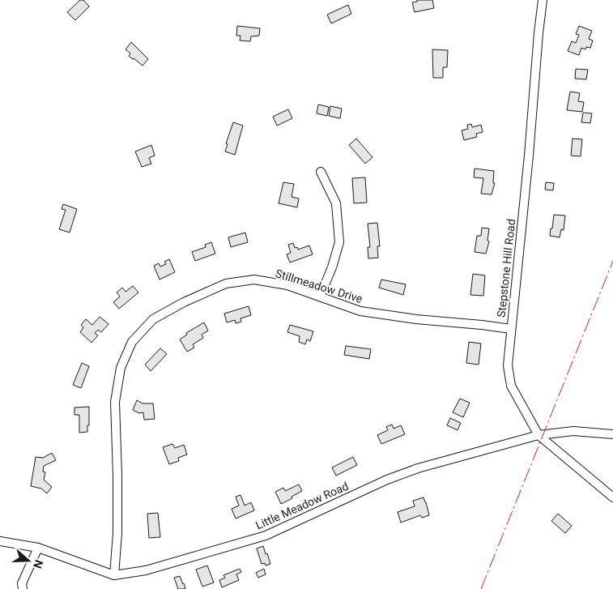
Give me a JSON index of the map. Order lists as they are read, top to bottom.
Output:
{
  "streets": {
    "street": ["Stepstone Hill Road", "Stillmeadow Drive", "Little Meadow Road"]
  },
  "crossings": [
    ["Stepstone Hill Road", "Stillmeadow Drive"],
    ["Stepstone Hill Road", "Little Meadow Road"],
    ["Stillmeadow Drive", "Little Meadow Road"]
  ],
  "north": "right"
}
